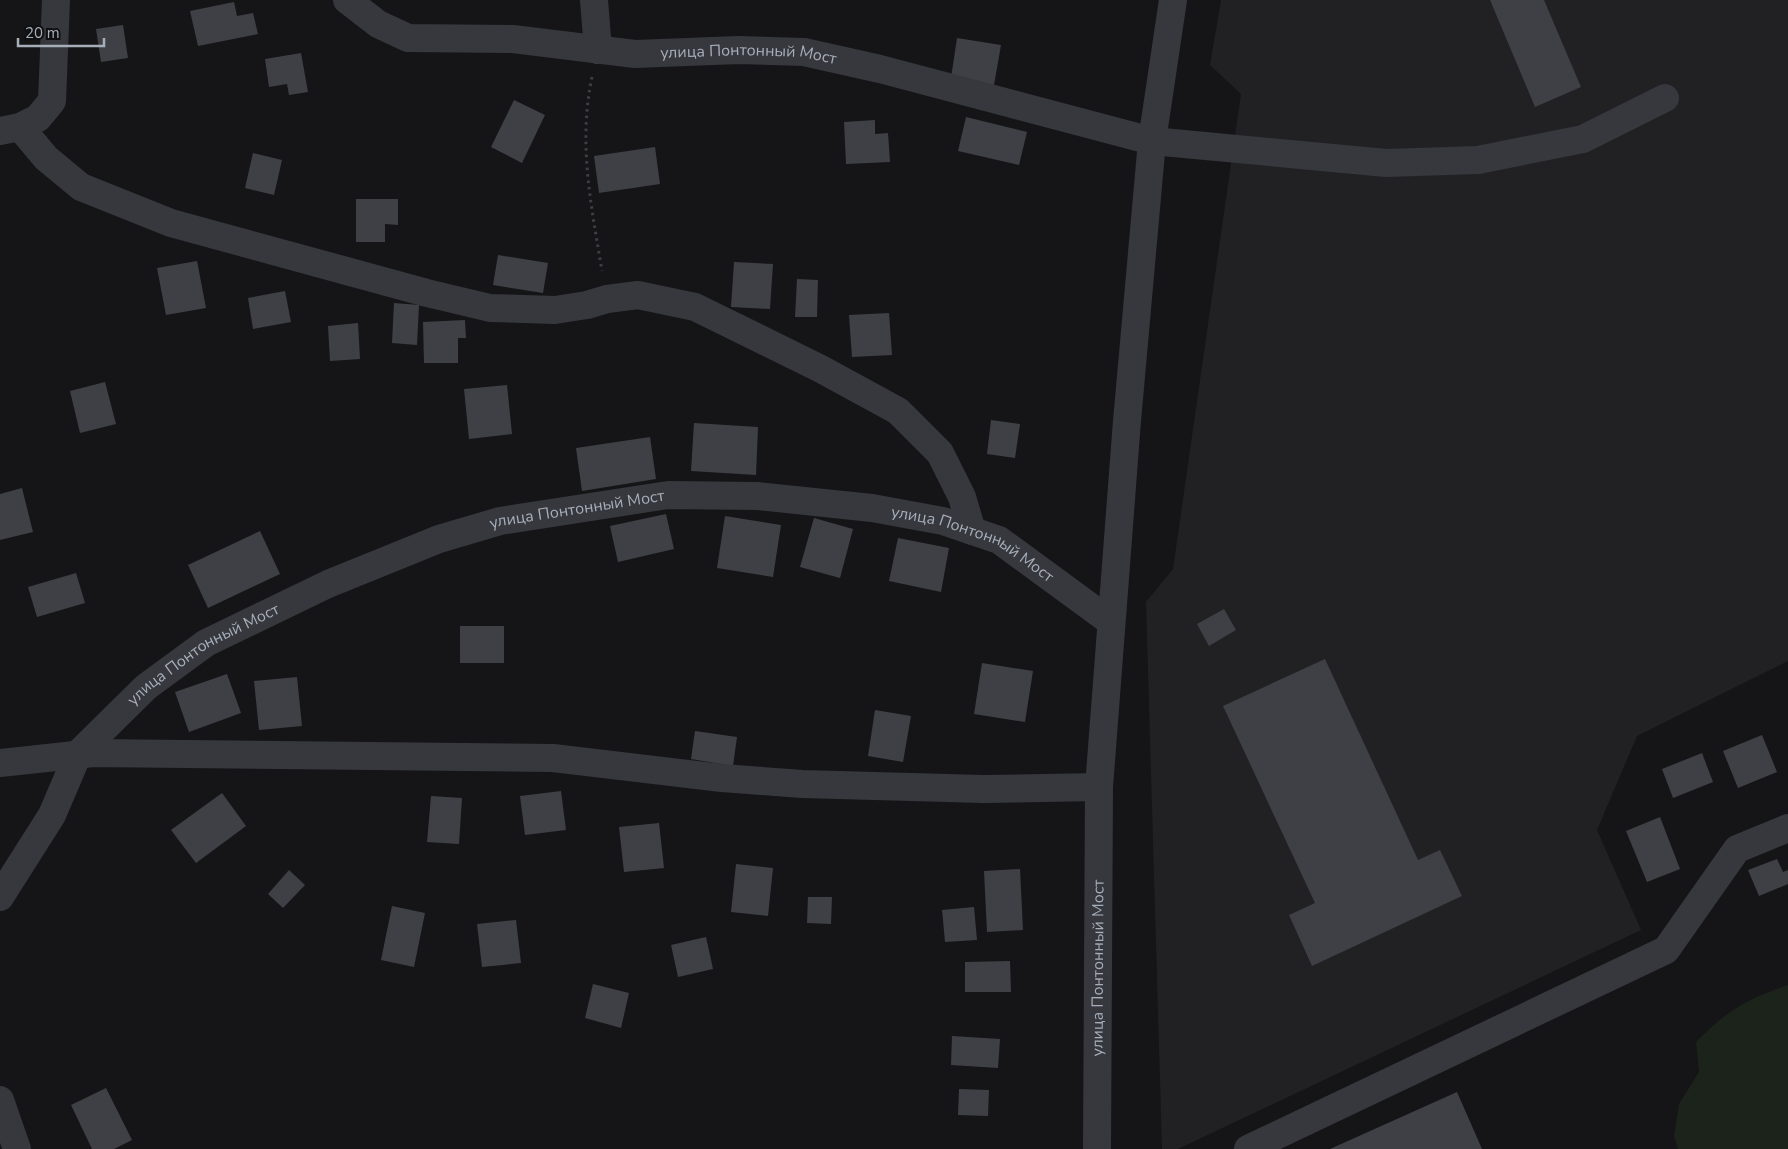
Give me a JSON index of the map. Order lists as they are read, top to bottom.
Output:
{
  "streets": {
    "street": ["улица Понтонный Мост"]
  },
  "scale_bar": "20 m"
}
